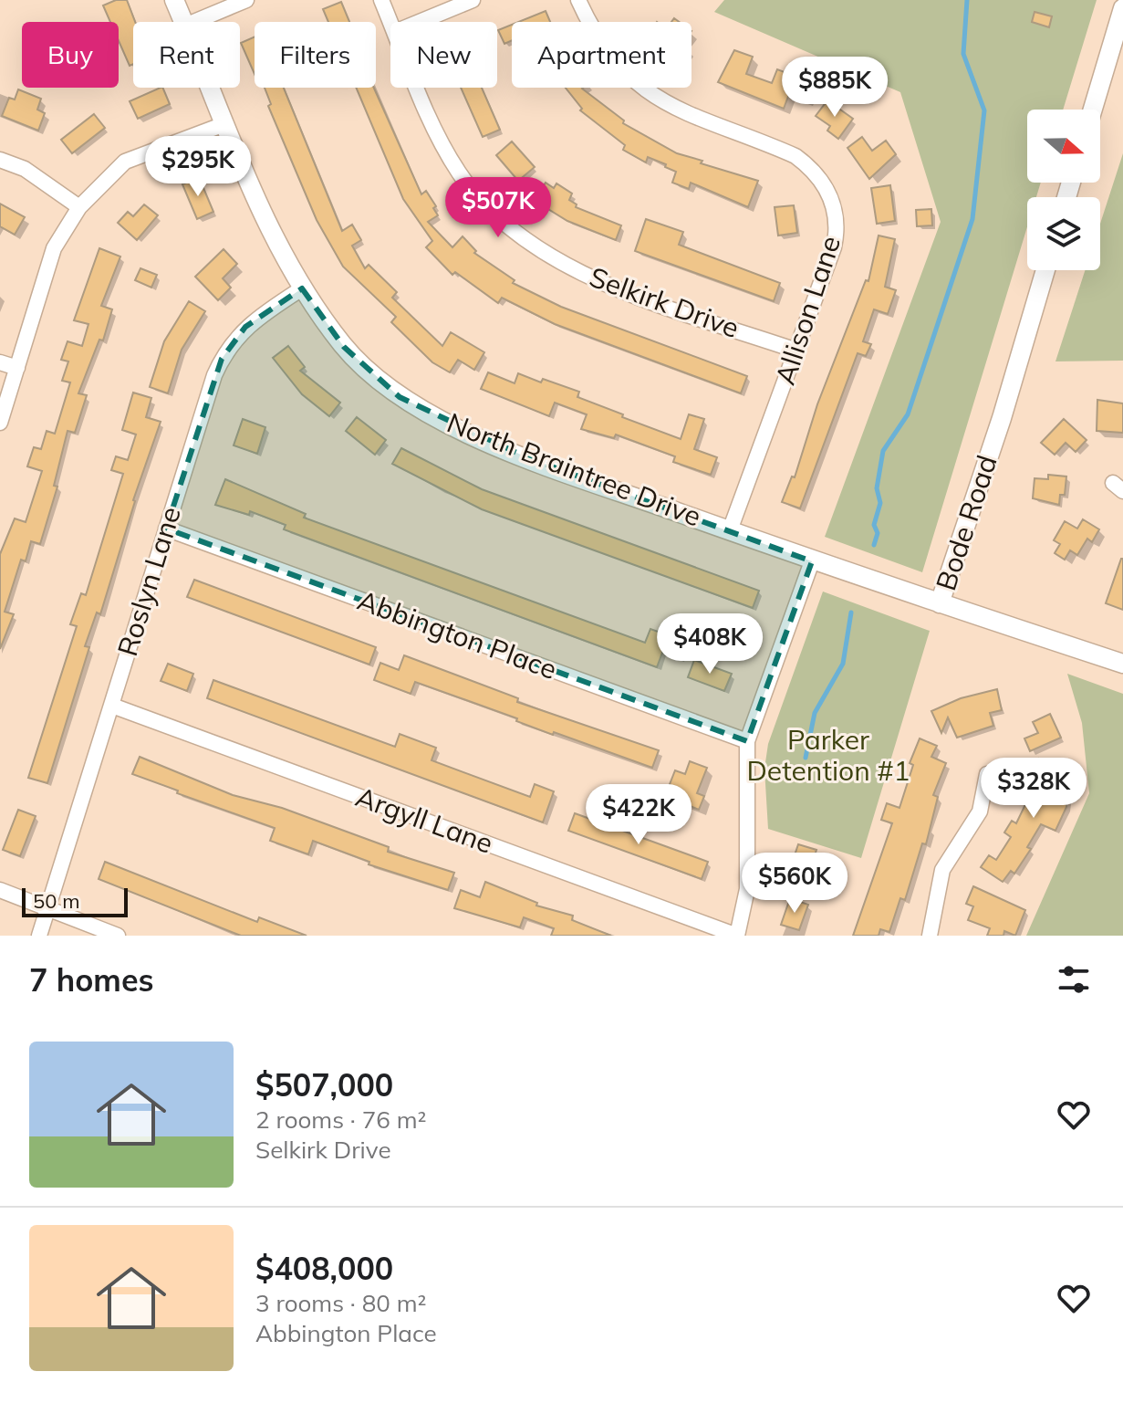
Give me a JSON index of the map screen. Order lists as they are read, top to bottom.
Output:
{
  "streets": {
    "street": [
      "Selkirk Drive",
      "Allison Lane",
      "North Braintree Drive",
      "Bode Road",
      "Roslyn Lane",
      "Abbington Place",
      "Argyll Lane"
    ]
  },
  "crossings": [
    ["Selkirk Drive", "Allison Lane"],
    ["Allison Lane", "North Braintree Drive"],
    ["North Braintree Drive", "Bode Road"],
    ["North Braintree Drive", "Roslyn Lane"],
    ["Roslyn Lane", "Abbington Place"],
    ["Roslyn Lane", "Argyll Lane"]
  ],
  "parks": ["Parker Detention #1"],
  "scale_bar": "50 m",
  "north": "right",
  "page": {
    "chip": [
      "Buy",
      "Rent",
      "Filters",
      "New",
      "Apartment"
    ],
    "price": [
      "$885K",
      "$295K",
      "$507K",
      "$408K",
      "$328K",
      "$422K",
      "$560K"
    ],
    "scale": "50 m",
    "heading": "7 homes",
    "list": [
      {
        "name": "$507,000",
        "note": "2 rooms · 76 m² · Selkirk Drive"
      },
      {
        "name": "$408,000",
        "note": "3 rooms · 80 m² · Abbington Place"
      }
    ]
  }
}
